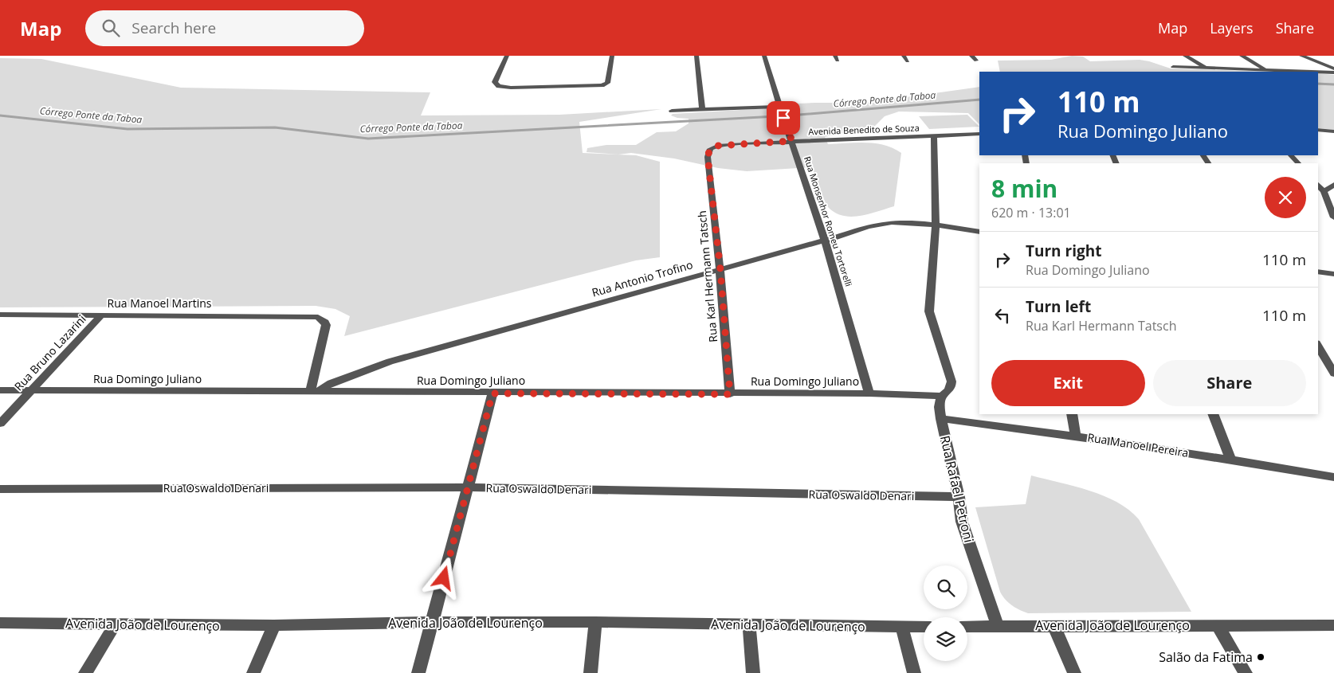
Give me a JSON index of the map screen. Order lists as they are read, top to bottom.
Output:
{
  "streets": {
    "street": [
      "Avenida Benedito de Souza",
      "Rua Monsenhor Romeu Tortorelli",
      "Rua Karl Hermann Tatsch",
      "Rua Antonio Trofino",
      "Rua Manoel Martins",
      "Rua Bruno Lazarini",
      "Rua Domingo Juliano",
      "Rua Manoel Pereira",
      "Rua Oswaldo Denari",
      "Rua Rafael Petroni",
      "Avenida João de Lourenço"
    ]
  },
  "crossings": [
    ["Avenida Benedito de Souza", "Rua Monsenhor Romeu Tortorelli"],
    ["Avenida Benedito de Souza", "Rua Karl Hermann Tatsch"],
    ["Rua Monsenhor Romeu Tortorelli", "Rua Antonio Trofino"],
    ["Rua Monsenhor Romeu Tortorelli", "Rua Domingo Juliano"],
    ["Rua Karl Hermann Tatsch", "Rua Antonio Trofino"],
    ["Rua Karl Hermann Tatsch", "Rua Domingo Juliano"],
    ["Rua Antonio Trofino", "Rua Manoel Martins"],
    ["Rua Antonio Trofino", "Rua Domingo Juliano"],
    ["Rua Manoel Martins", "Rua Bruno Lazarini"],
    ["Rua Manoel Martins", "Rua Domingo Juliano"],
    ["Rua Bruno Lazarini", "Rua Domingo Juliano"],
    ["Rua Domingo Juliano", "Rua Rafael Petroni"],
    ["Rua Manoel Pereira", "Rua Rafael Petroni"],
    ["Rua Oswaldo Denari", "Rua Rafael Petroni"],
    ["Rua Rafael Petroni", "Avenida João de Lourenço"]
  ],
  "water": ["Córrego Ponte da Taboa"],
  "places": ["Salão da Fatima"],
  "page": {
    "header": "Map",
    "search": "Search here",
    "nav": ["Map", "Layers", "Share"],
    "turn": ["110 m", "Rua Domingo Juliano"],
    "heading": ["8 min", "620 m · 13:01"],
    "list": [
      {
        "name": "Turn right",
        "note": "Rua Domingo Juliano",
        "value": "110 m"
      },
      {
        "name": "Turn left",
        "note": "Rua Karl Hermann Tatsch",
        "value": "110 m"
      }
    ],
    "buttons": ["Exit", "Share"]
  }
}
